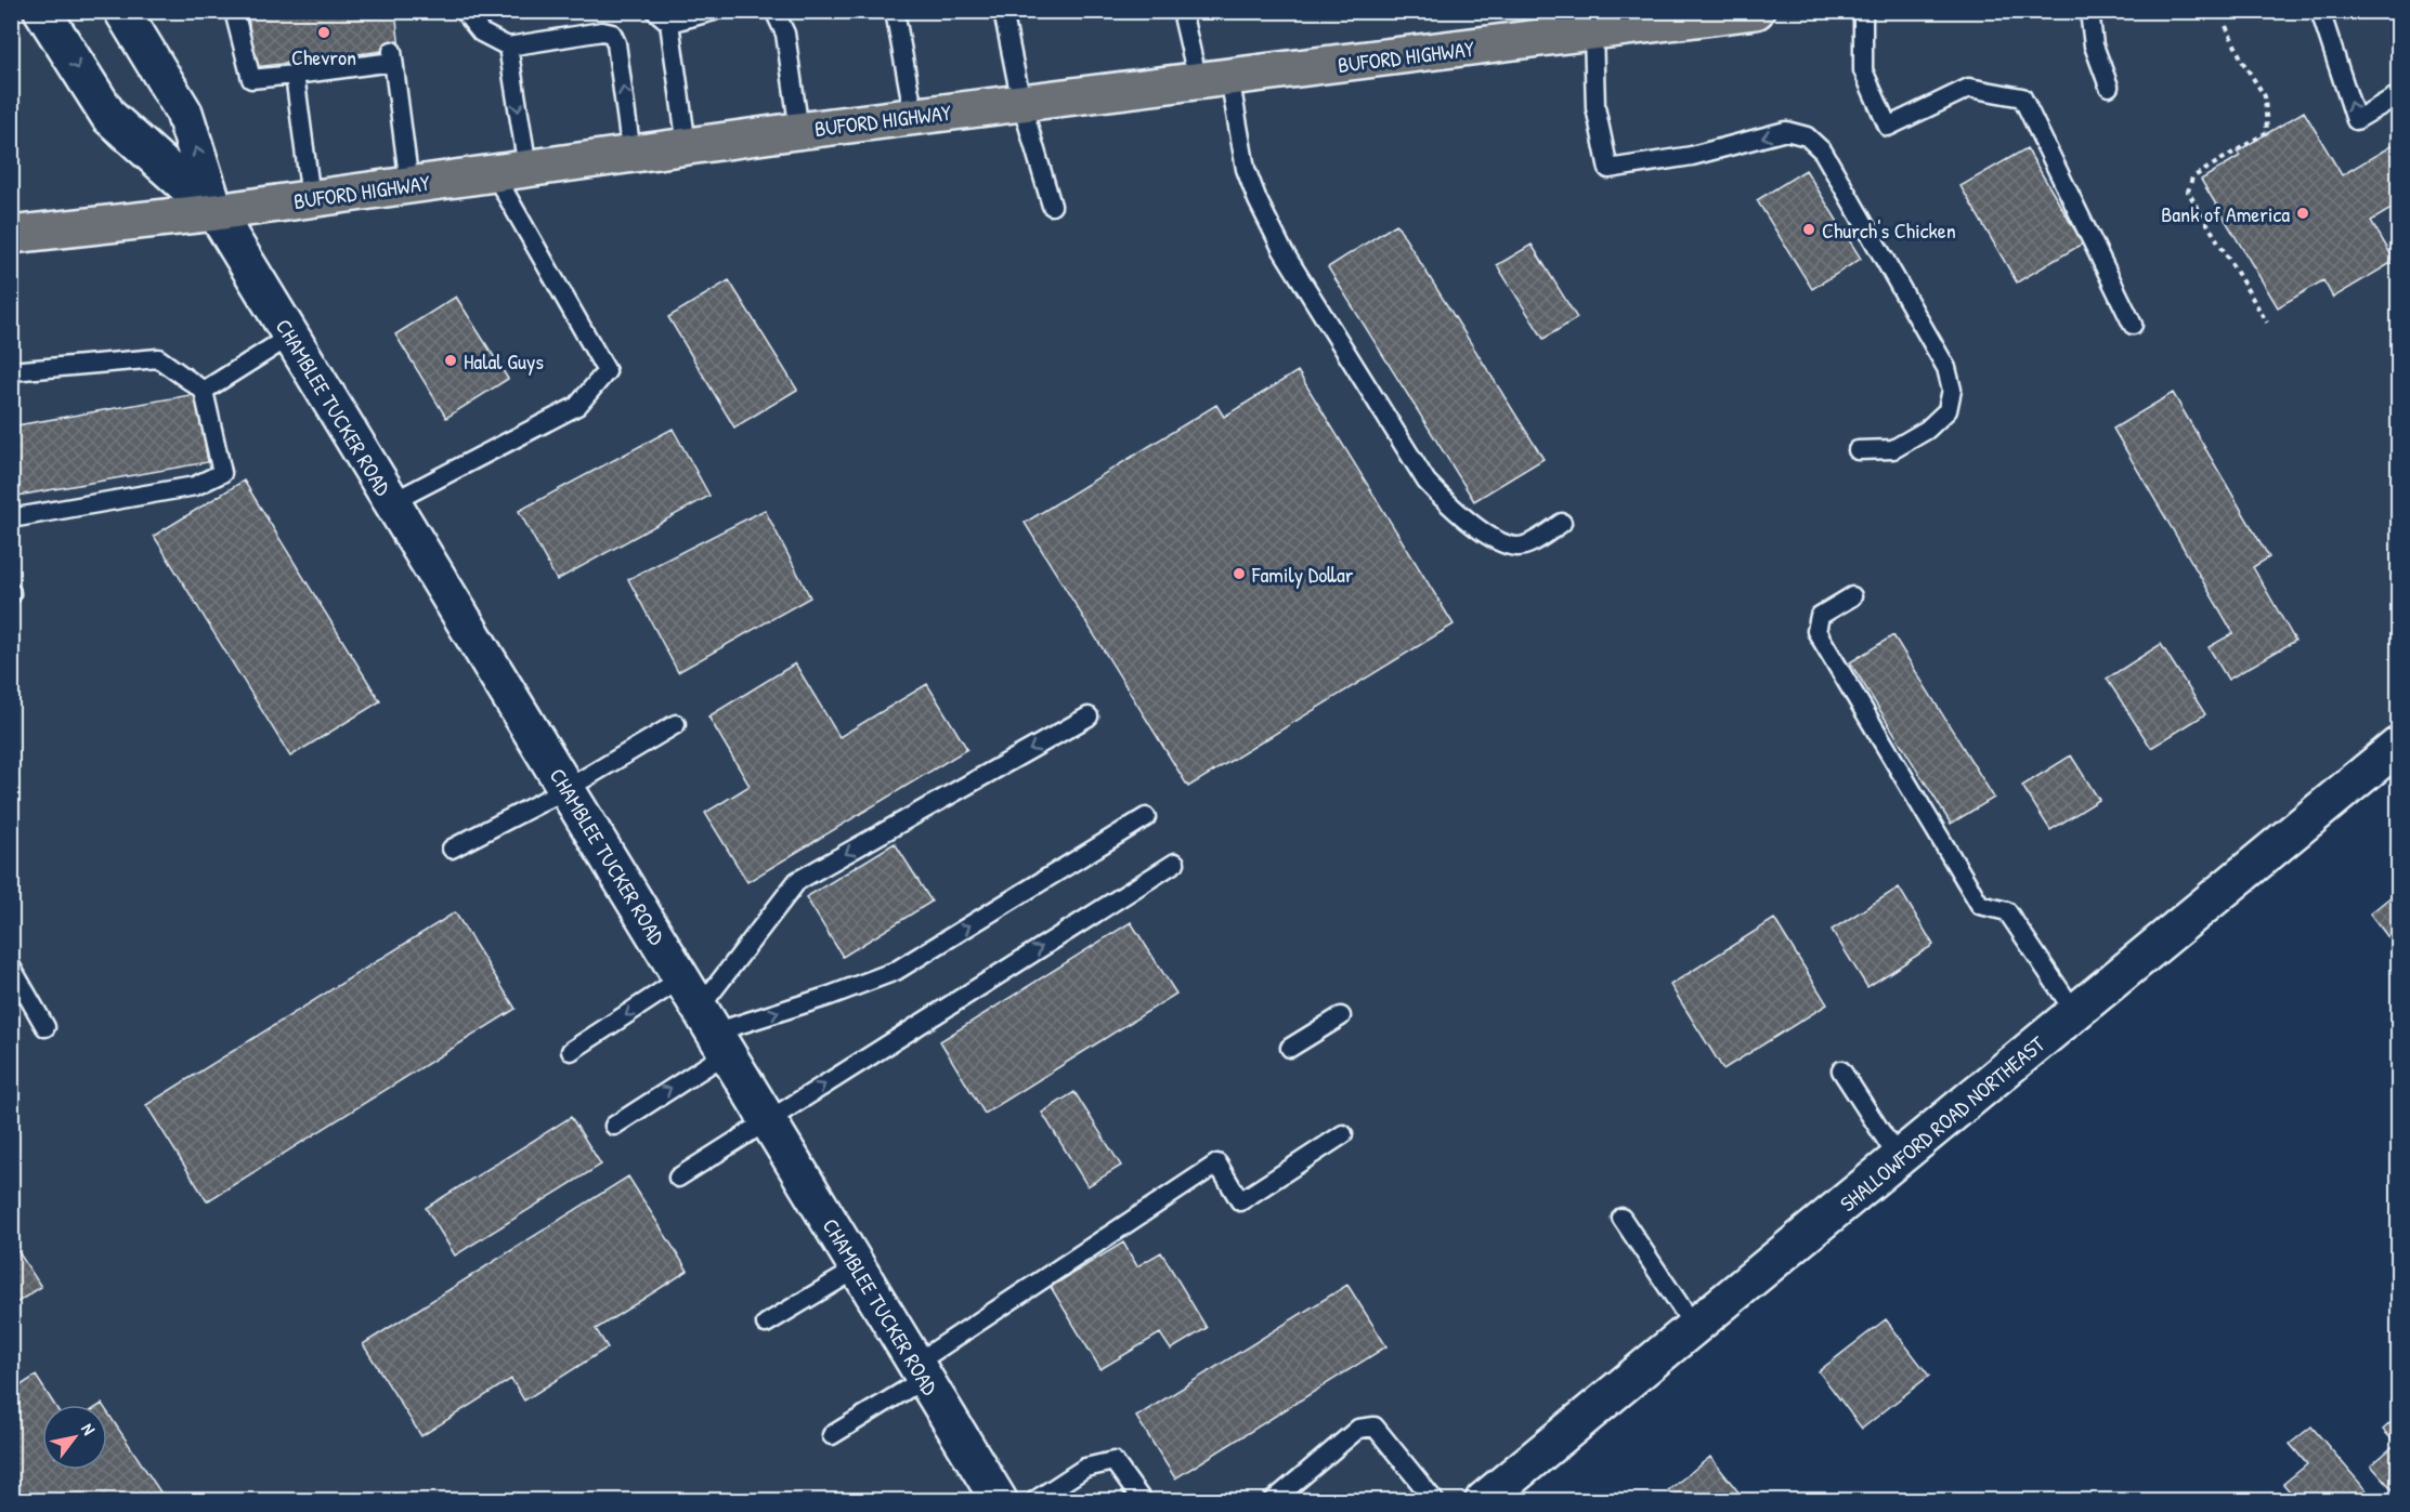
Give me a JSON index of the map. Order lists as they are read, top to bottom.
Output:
{
  "streets": {
    "main road": ["BUFORD HIGHWAY", "CHAMBLEE TUCKER ROAD", "SHALLOWFORD ROAD NORTHEAST"]
  },
  "crossings": [
    ["BUFORD HIGHWAY", "CHAMBLEE TUCKER ROAD"]
  ],
  "places": [
    "Chevron",
    "Bank of America",
    "Church's Chicken",
    "Halal Guys",
    "Family Dollar"
  ],
  "north": "top right"
}
